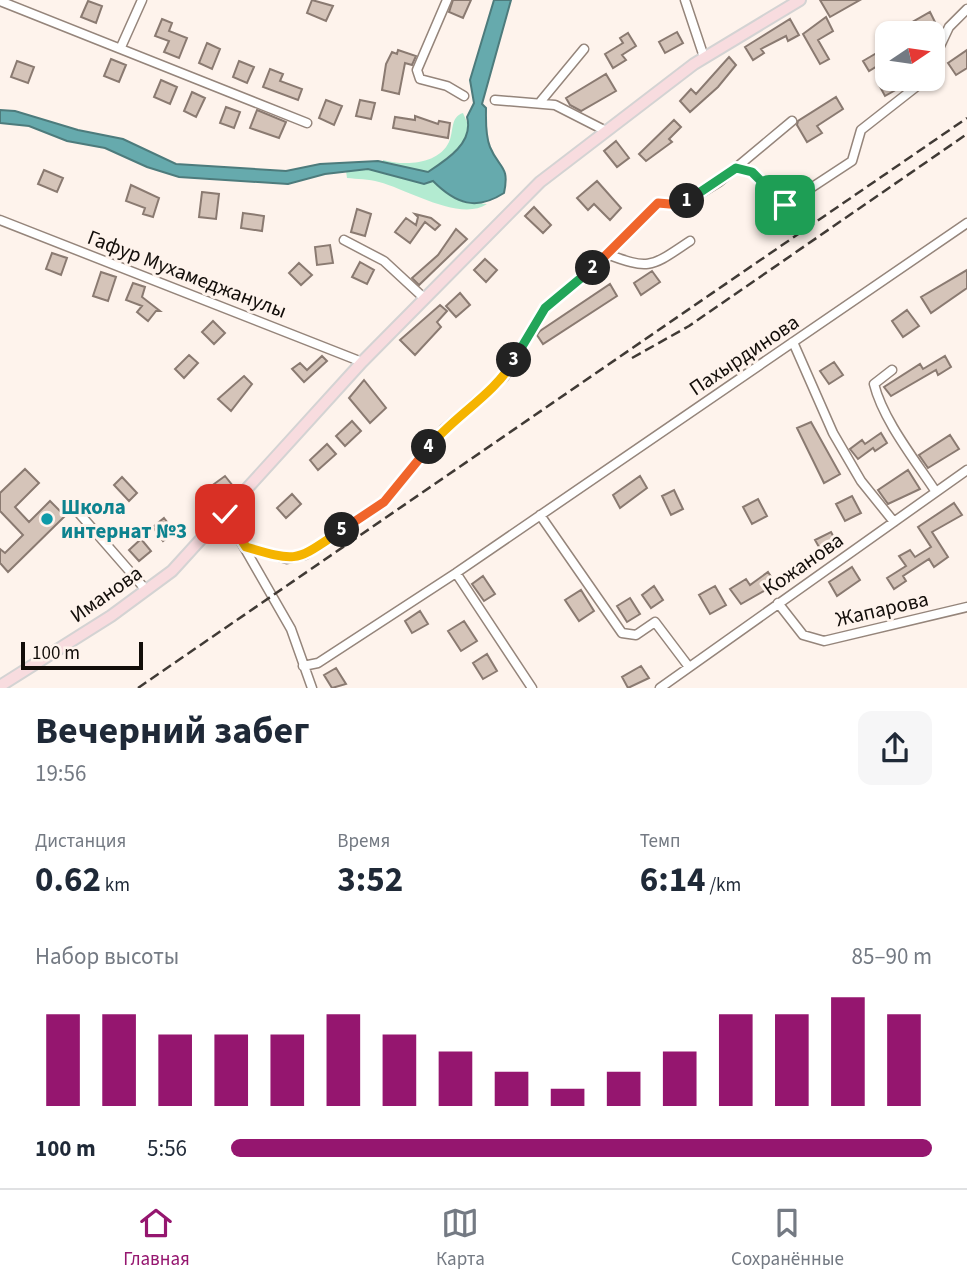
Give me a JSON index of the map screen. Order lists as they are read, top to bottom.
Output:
{
  "streets": {
    "main road": ["Иманова"],
    "street": [
      "Гафур Мухамеджанулы",
      "Пахырдинова",
      "Кожанова",
      "Жапарова"
    ]
  },
  "crossings": [
    ["Гафур Мухамеджанулы", "Иманова"],
    ["Кожанова", "Жапарова"]
  ],
  "places": ["Школа интернат №3"],
  "scale_bar": "100 m",
  "north": "right",
  "page": {
    "pins": [
      "1",
      "2",
      "3",
      "4",
      "5"
    ],
    "scale": "100 m",
    "heading": ["Вечерний забег", "19:56"],
    "stats": [
      ["Дистанция", "0.62 km"],
      ["Время", "3:52"],
      ["Темп", "6:14 /km"]
    ],
    "chart": ["Набор высоты", "85–90 m"],
    "list": [
      {
        "name": "100 m",
        "note": "5:56"
      }
    ],
    "tabs": ["Главная", "Карта", "Сохранённые"]
  }
}
